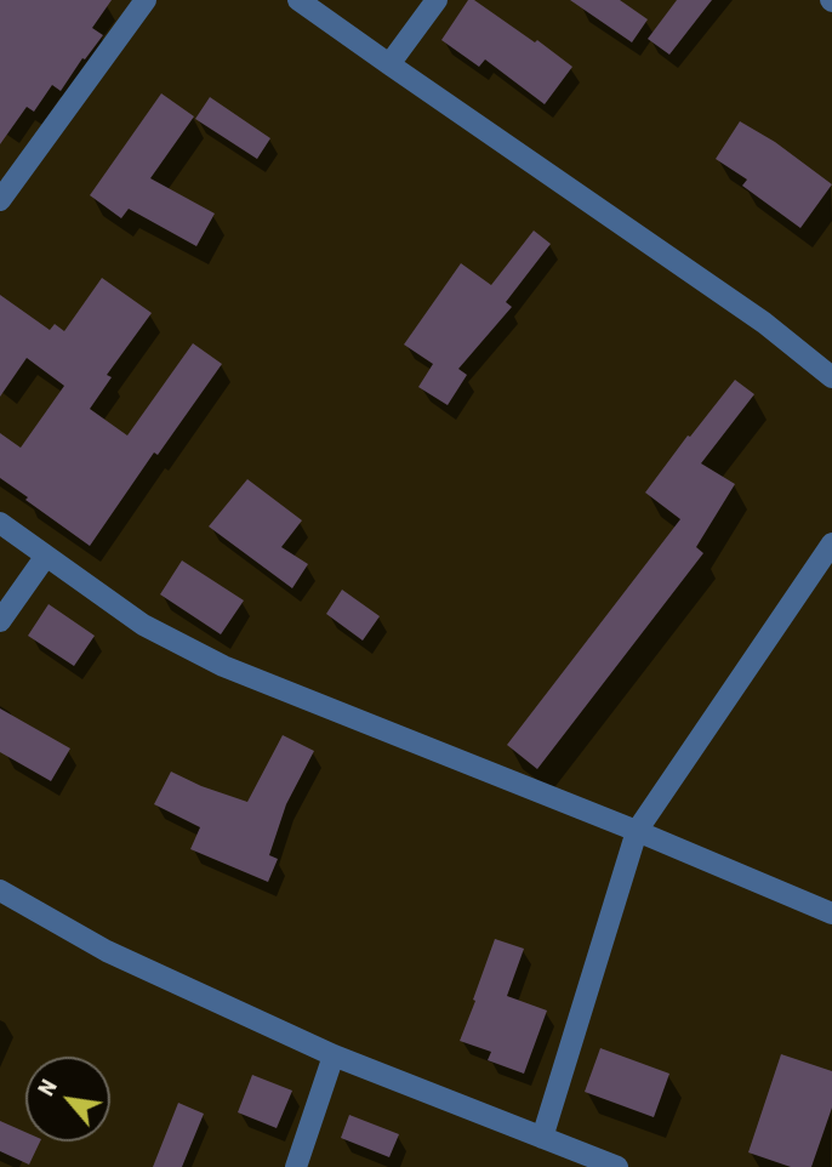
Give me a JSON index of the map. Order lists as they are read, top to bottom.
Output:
{
  "north": "top left"
}
